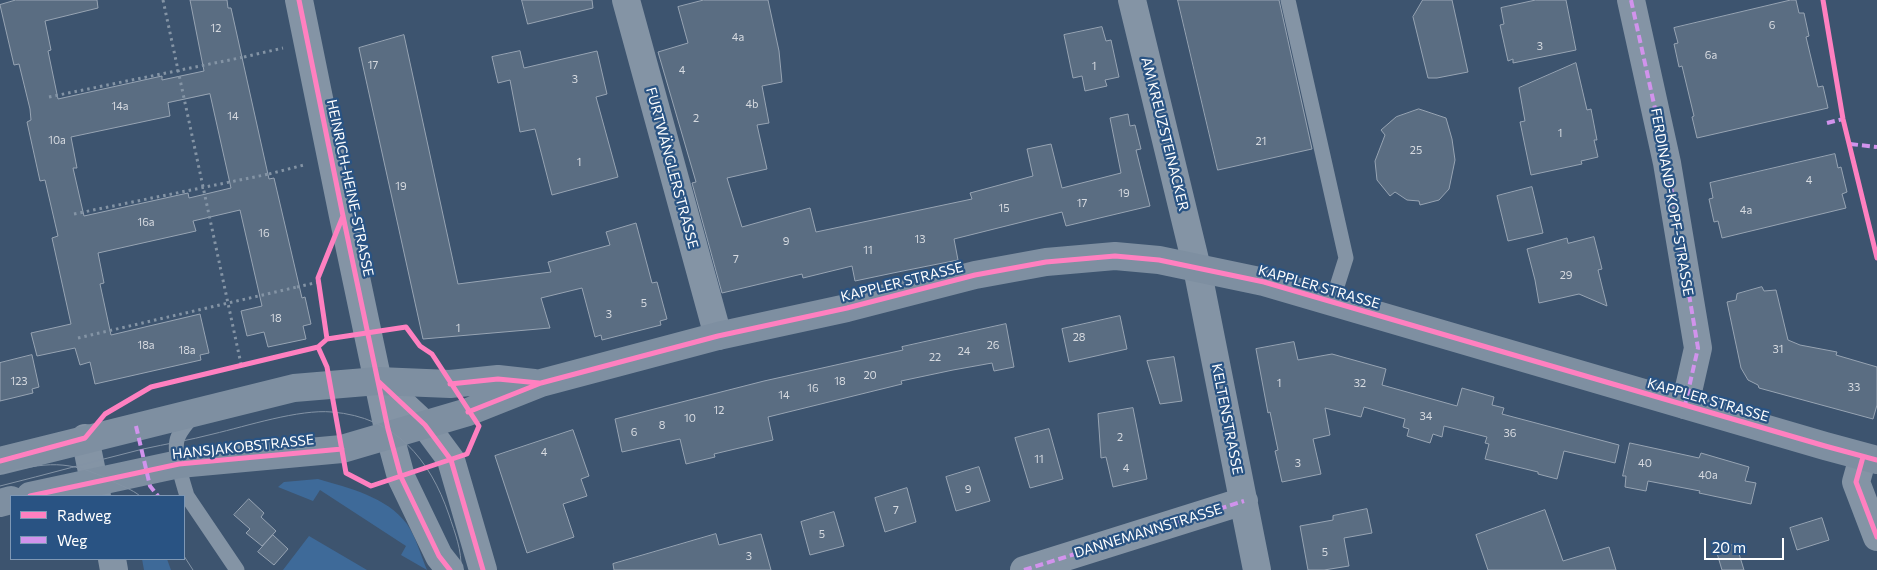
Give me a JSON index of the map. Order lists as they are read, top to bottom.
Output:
{
  "streets": {
    "street": [
      "AM KREUZSTEINACKER",
      "FURTWÄNGLERSTRASSE",
      "HEINRICH-HEINE-STRASSE",
      "FERDINAND-KOPF-STRASSE",
      "KAPPLER STRASSE",
      "KELTENSTRASSE",
      "HANSJAKOBSTRASSE",
      "DANNEMANNSTRASSE"
    ]
  },
  "crossings": [
    ["AM KREUZSTEINACKER", "KAPPLER STRASSE"],
    ["AM KREUZSTEINACKER", "KELTENSTRASSE"],
    ["FURTWÄNGLERSTRASSE", "KAPPLER STRASSE"],
    ["HEINRICH-HEINE-STRASSE", "KAPPLER STRASSE"],
    ["HEINRICH-HEINE-STRASSE", "HANSJAKOBSTRASSE"],
    ["FERDINAND-KOPF-STRASSE", "KAPPLER STRASSE"],
    ["KAPPLER STRASSE", "KELTENSTRASSE"],
    ["KAPPLER STRASSE", "HANSJAKOBSTRASSE"],
    ["KELTENSTRASSE", "DANNEMANNSTRASSE"]
  ],
  "house_numbers": [
    "6",
    "12",
    "4a",
    "3",
    "6a",
    "17",
    "1",
    "4",
    "3",
    "4b",
    "14a",
    "14",
    "2",
    "1",
    "10a",
    "21",
    "25",
    "1",
    "4",
    "19",
    "19",
    "17",
    "15",
    "4a",
    "16a",
    "16",
    "13",
    "9",
    "11",
    "7",
    "29",
    "5",
    "3",
    "18",
    "1",
    "28",
    "18a",
    "26",
    "31",
    "18a",
    "24",
    "22",
    "20",
    "123",
    "18",
    "1",
    "32",
    "33",
    "16",
    "14",
    "12",
    "34",
    "10",
    "8",
    "6",
    "36",
    "2",
    "4",
    "11",
    "3",
    "40",
    "4",
    "40a",
    "9",
    "7",
    "5",
    "5",
    "3"
  ],
  "legend": ["Radweg", "Weg"],
  "scale_bar": "20 m"
}
